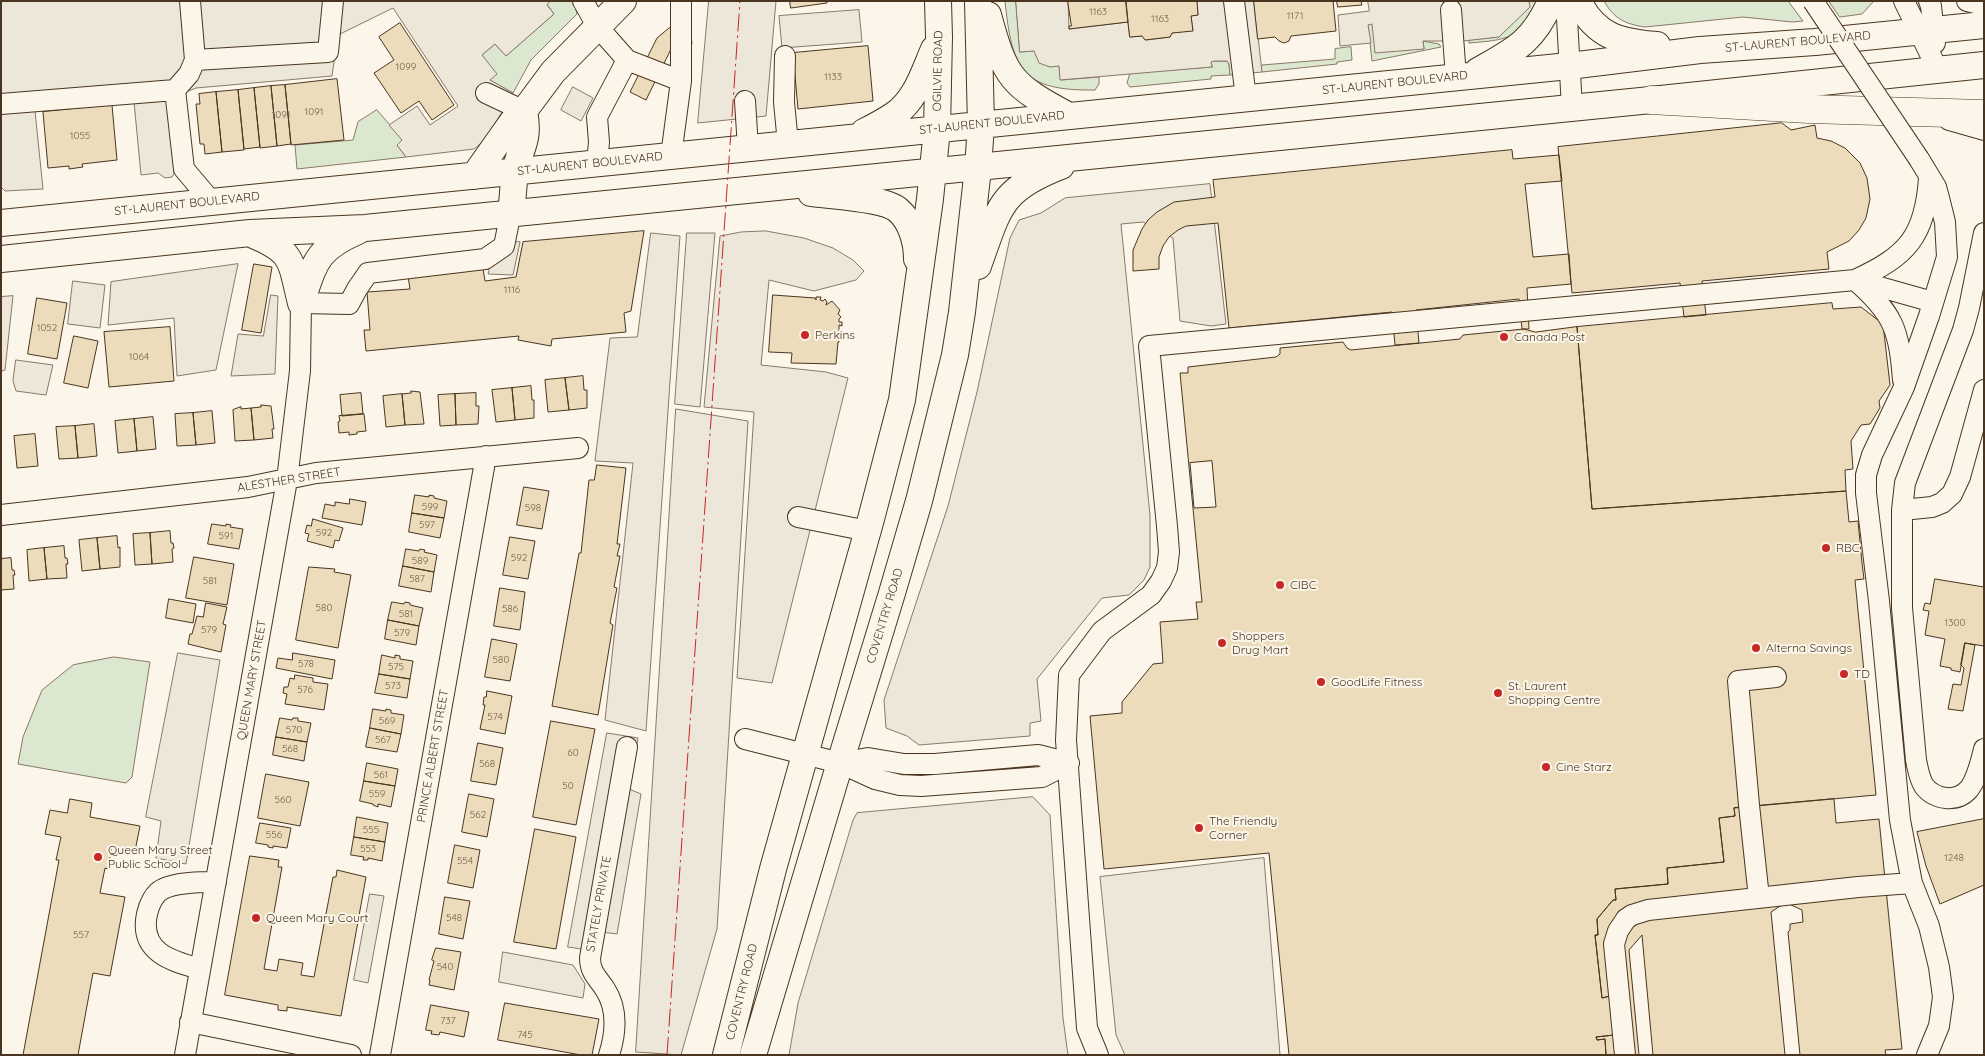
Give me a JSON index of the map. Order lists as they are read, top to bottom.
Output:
{
  "streets": {
    "main road": ["ST-LAURENT BOULEVARD", "OGILVIE ROAD", "COVENTRY ROAD"],
    "street": [
      "ALESTHER STREET",
      "QUEEN MARY STREET",
      "PRINCE ALBERT STREET",
      "STATELY PRIVATE"
    ]
  },
  "crossings": [
    ["ST-LAURENT BOULEVARD", "OGILVIE ROAD"],
    ["OGILVIE ROAD", "COVENTRY ROAD"],
    ["ALESTHER STREET", "QUEEN MARY STREET"],
    ["ALESTHER STREET", "PRINCE ALBERT STREET"]
  ],
  "places": [
    "Perkins",
    "Canada Post",
    "RBC",
    "CIBC",
    "Shoppers Drug Mart",
    "Alterna Savings",
    "TD",
    "GoodLife Fitness",
    "St. Laurent Shopping Centre",
    "Cine Starz",
    "The Friendly Corner",
    "Queen Mary Street Public School",
    "Queen Mary Court"
  ],
  "house_numbers": [
    "1163",
    "1171",
    "1163",
    "1099",
    "1133",
    "1091",
    "1091",
    "1055",
    "1116",
    "1052",
    "1064",
    "599",
    "598",
    "597",
    "592",
    "591",
    "592",
    "589",
    "587",
    "581",
    "580",
    "586",
    "581",
    "1300",
    "579",
    "579",
    "580",
    "578",
    "575",
    "573",
    "576",
    "574",
    "569",
    "570",
    "567",
    "568",
    "60",
    "568",
    "561",
    "50",
    "559",
    "560",
    "562",
    "555",
    "556",
    "553",
    "1248",
    "554",
    "548",
    "557",
    "540",
    "737",
    "745"
  ]
}
